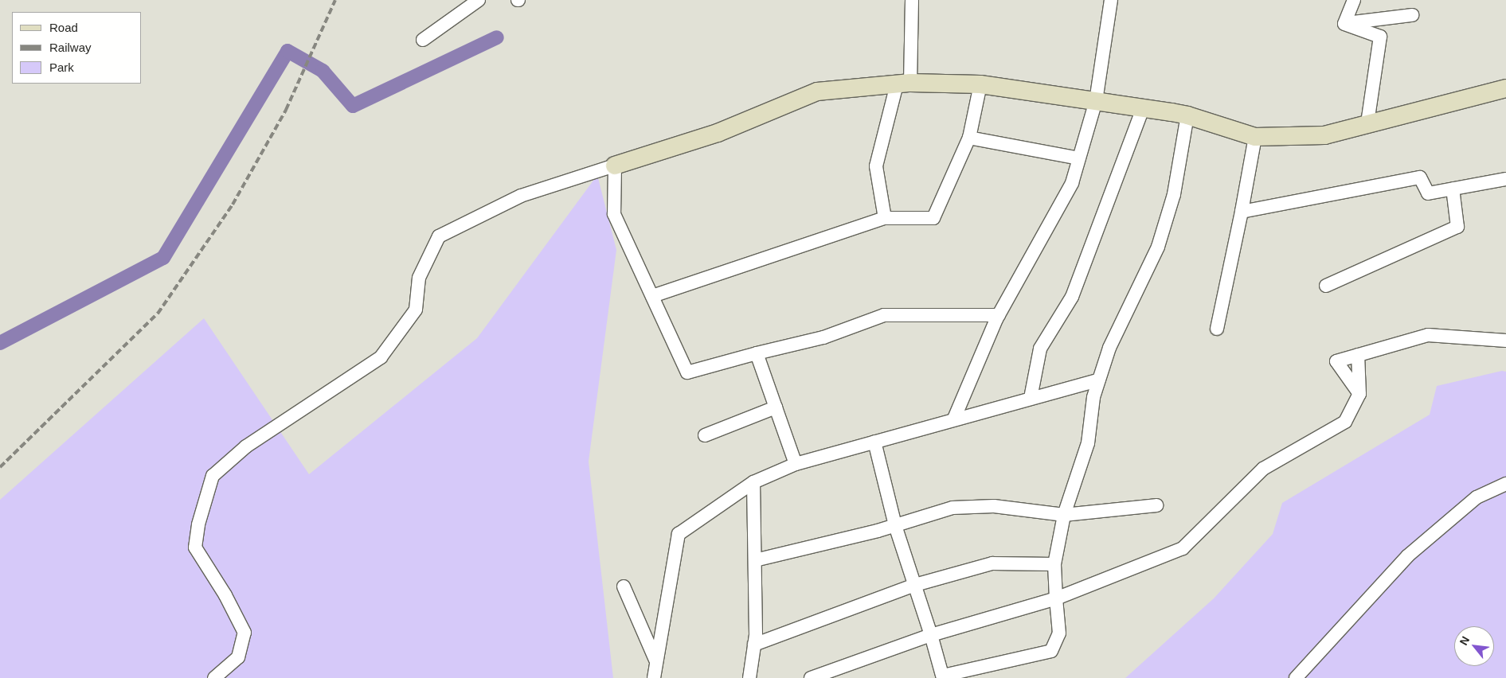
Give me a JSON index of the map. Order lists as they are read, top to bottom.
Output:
{
  "legend": ["Road", "Railway", "Park"],
  "north": "top left"
}
